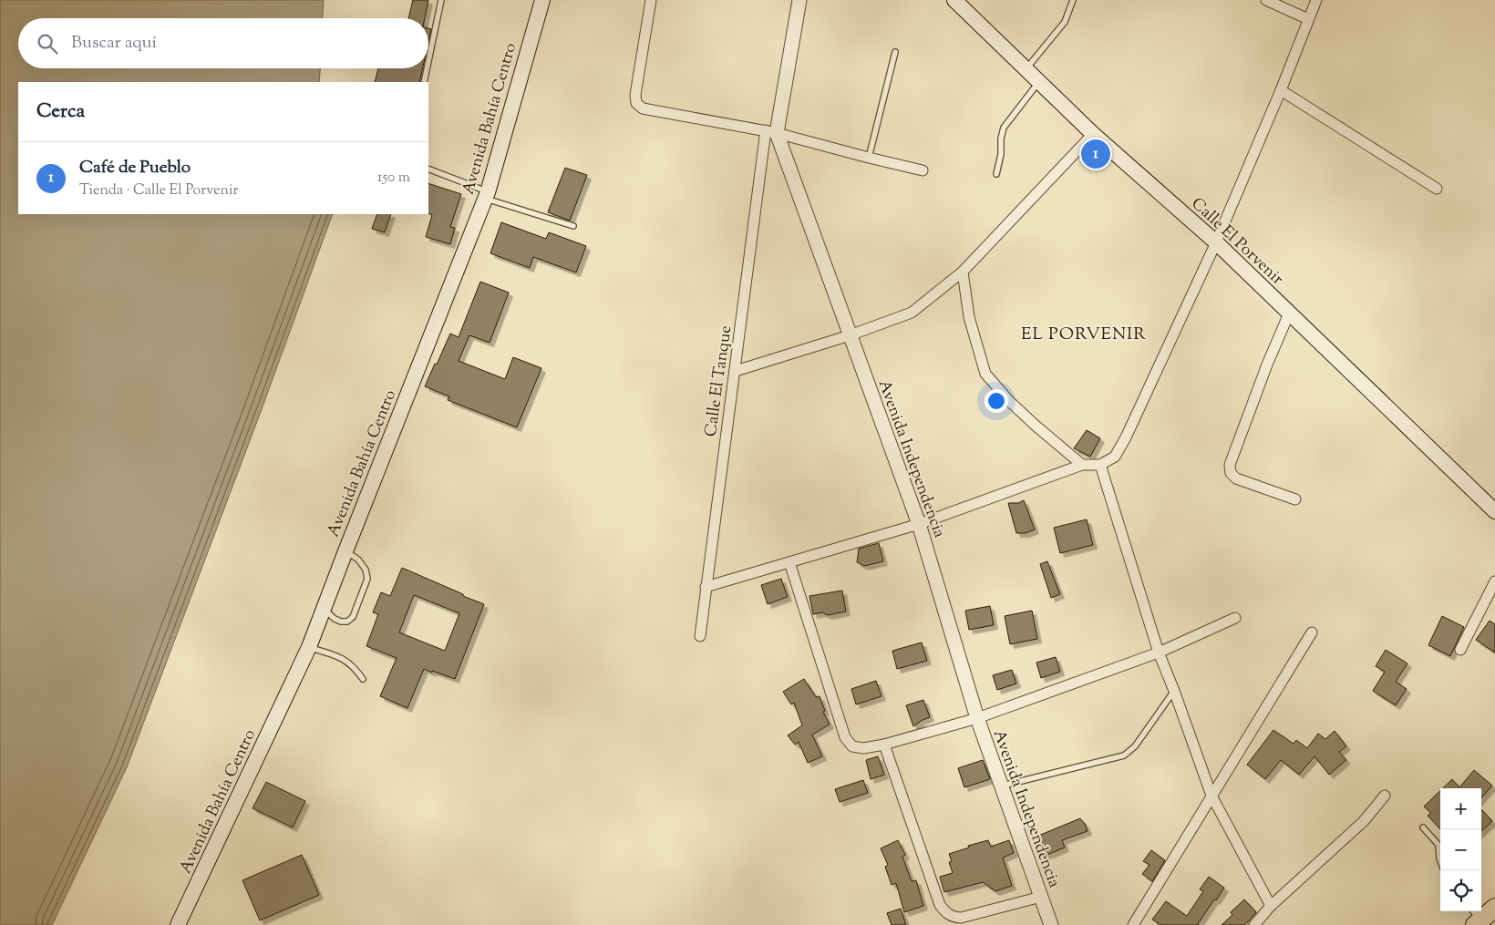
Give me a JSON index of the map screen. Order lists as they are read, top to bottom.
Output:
{
  "streets": {
    "main road": ["Avenida Bahía Centro", "Calle El Porvenir"],
    "street": ["Calle El Tanque", "Avenida Independencia"]
  },
  "crossings": [
    ["Calle El Tanque", "Avenida Independencia"]
  ],
  "districts": ["EL PORVENIR"],
  "page": {
    "search": "Buscar aquí",
    "heading": "Cerca",
    "pins": "1",
    "list": [
      {
        "mark": "1",
        "name": "Café de Pueblo",
        "note": "Tienda · Calle El Porvenir",
        "value": "150 m"
      }
    ],
    "map_buttons": ["+", "−"]
  }
}
